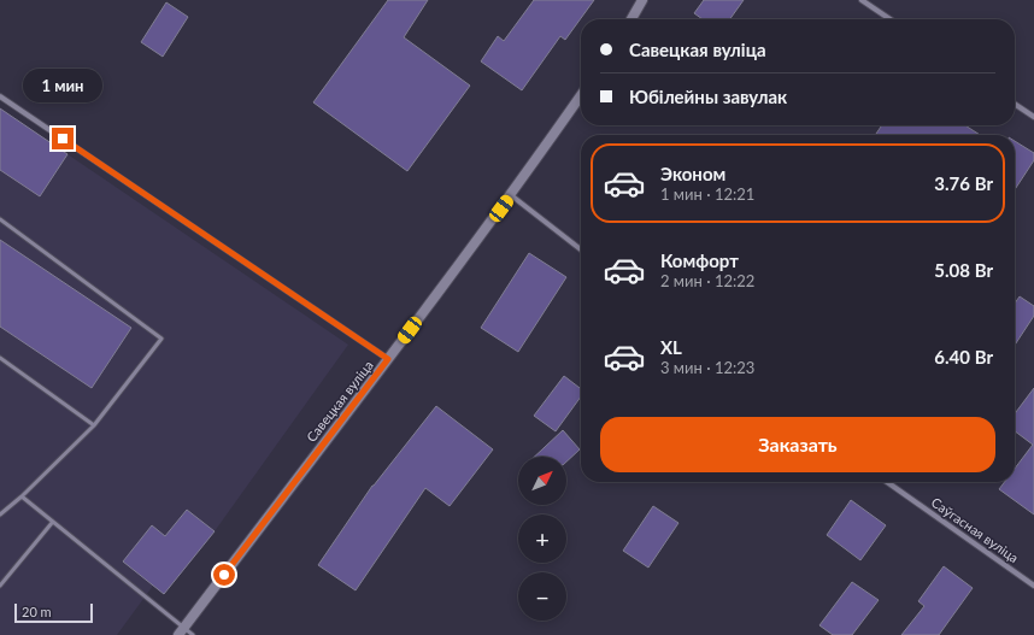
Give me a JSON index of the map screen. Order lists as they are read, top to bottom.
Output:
{
  "streets": {
    "street": ["Савецкая вуліца", "Саўгасная вуліца"]
  },
  "scale_bar": "20 m",
  "north": "top right",
  "page": {
    "banner": ["Савецкая вуліца", "Юбілейны завулак"],
    "bubble": "1 мин",
    "list": [
      {
        "name": "Эконом",
        "note": "1 мин · 12:21",
        "value": "3.76 Br"
      },
      {
        "name": "Комфорт",
        "note": "2 мин · 12:22",
        "value": "5.08 Br"
      },
      {
        "name": "XL",
        "note": "3 мин · 12:23",
        "value": "6.40 Br"
      }
    ],
    "buttons": "Заказать",
    "map_buttons": ["+", "−"],
    "scale": "20 m"
  }
}
